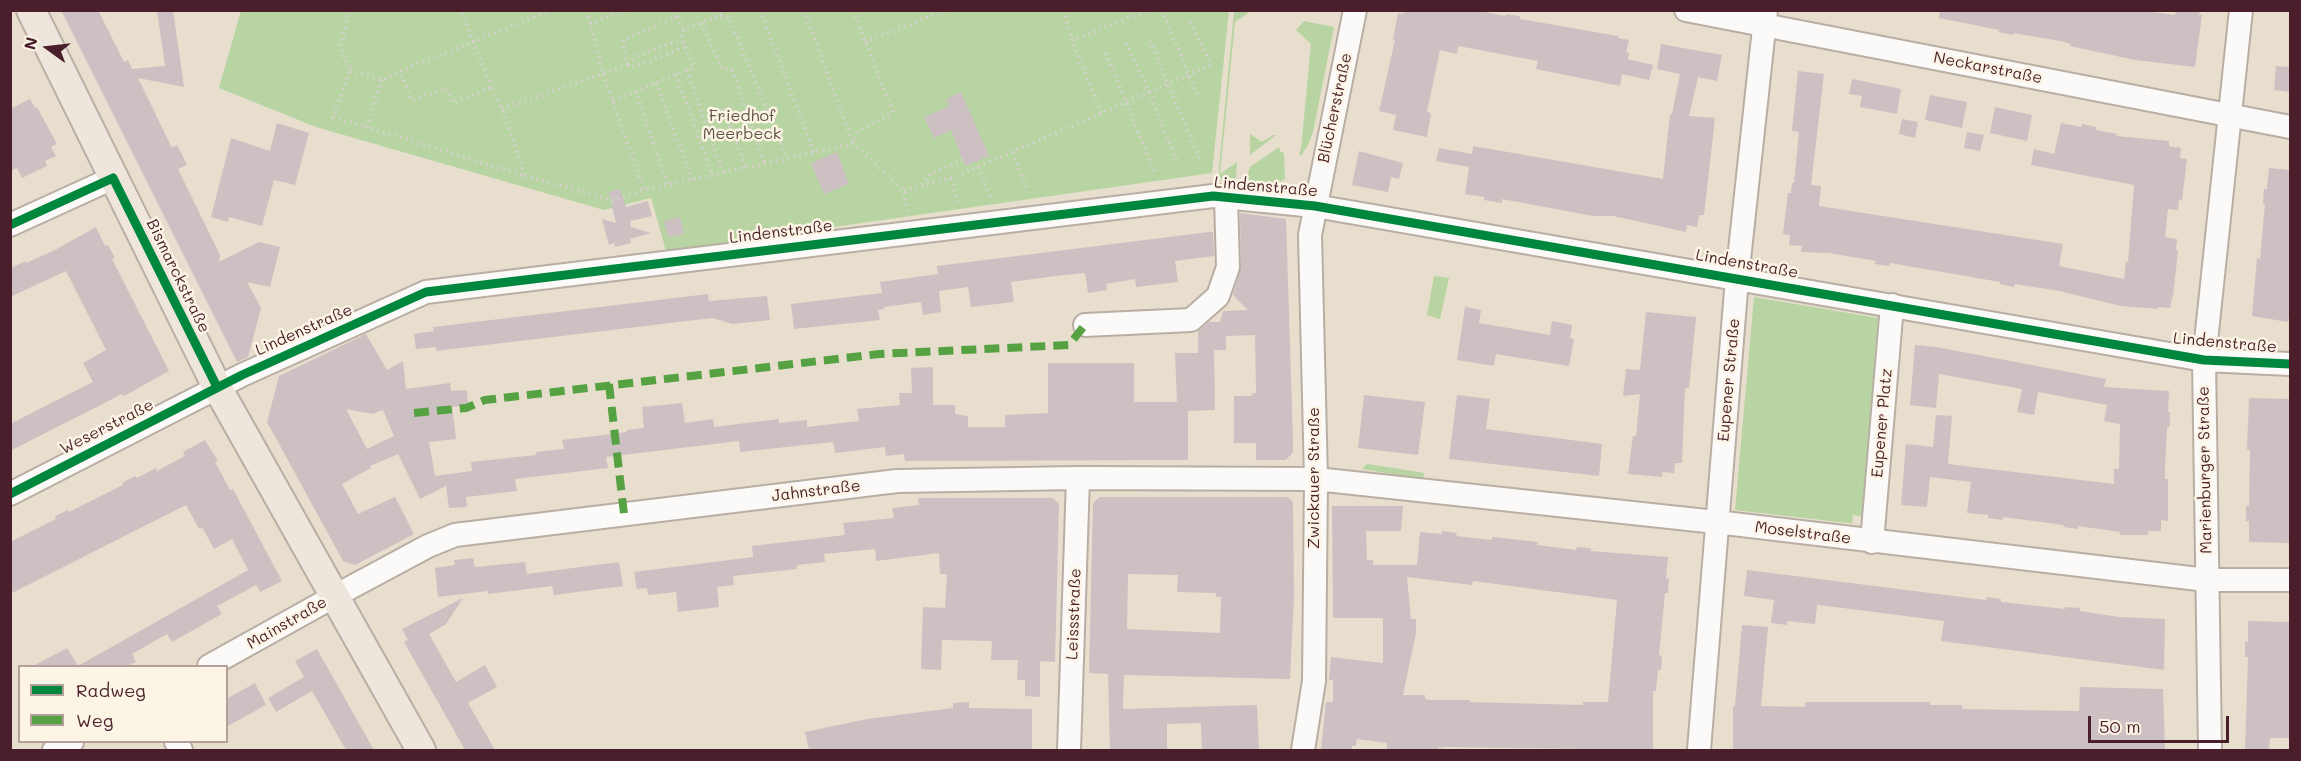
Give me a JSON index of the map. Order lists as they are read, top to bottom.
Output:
{
  "streets": {
    "main road": ["Bismarckstraße"],
    "street": [
      "Neckarstraße",
      "Blücherstraße",
      "Lindenstraße",
      "Eupener Straße",
      "Eupener Platz",
      "Weserstraße",
      "Marienburger Straße",
      "Zwickauer Straße",
      "Jahnstraße",
      "Moselstraße",
      "Leissstraße",
      "Mainstraße"
    ]
  },
  "crossings": [
    ["Neckarstraße", "Eupener Straße"],
    ["Neckarstraße", "Marienburger Straße"],
    ["Blücherstraße", "Lindenstraße"],
    ["Blücherstraße", "Zwickauer Straße"],
    ["Lindenstraße", "Bismarckstraße"],
    ["Lindenstraße", "Eupener Straße"],
    ["Lindenstraße", "Eupener Platz"],
    ["Lindenstraße", "Weserstraße"],
    ["Lindenstraße", "Marienburger Straße"],
    ["Lindenstraße", "Zwickauer Straße"],
    ["Bismarckstraße", "Weserstraße"],
    ["Bismarckstraße", "Jahnstraße"],
    ["Bismarckstraße", "Mainstraße"],
    ["Eupener Straße", "Moselstraße"],
    ["Eupener Platz", "Moselstraße"],
    ["Marienburger Straße", "Moselstraße"],
    ["Zwickauer Straße", "Jahnstraße"],
    ["Zwickauer Straße", "Moselstraße"],
    ["Jahnstraße", "Moselstraße"],
    ["Jahnstraße", "Leissstraße"],
    ["Jahnstraße", "Mainstraße"]
  ],
  "parks": ["Friedhof Meerbeck"],
  "legend": ["Radweg", "Weg"],
  "scale_bar": "50 m",
  "north": "left"
}
